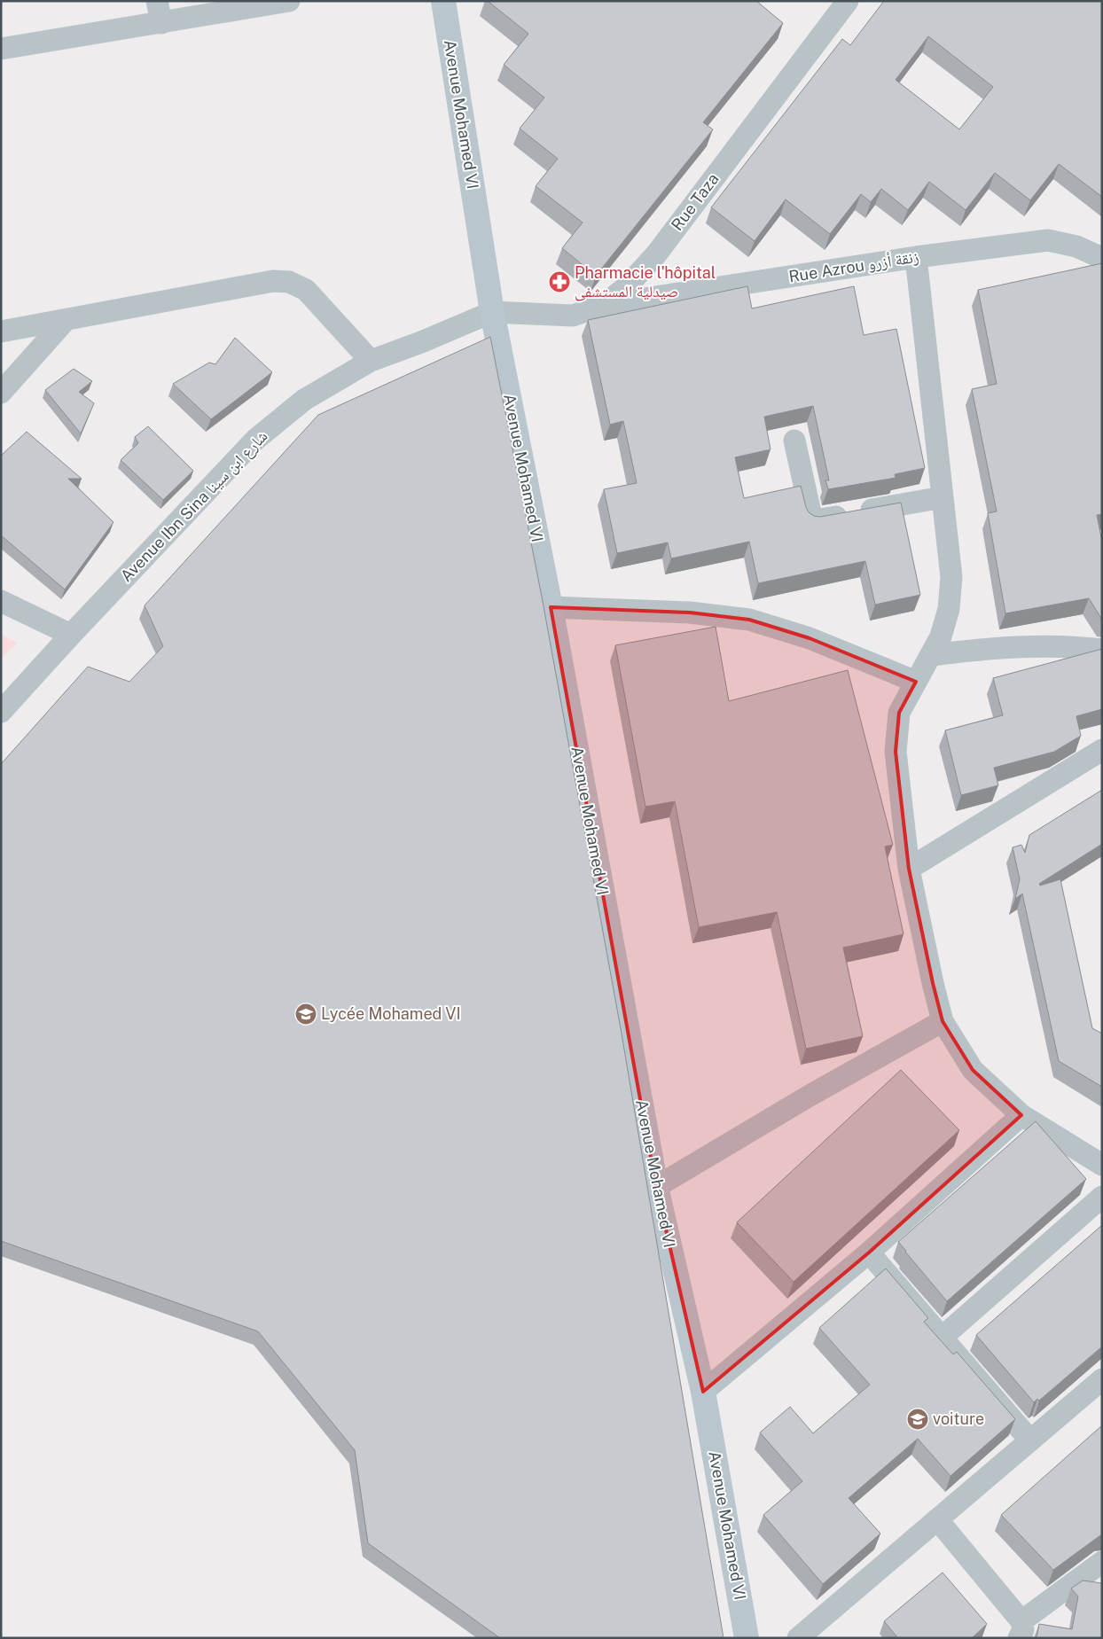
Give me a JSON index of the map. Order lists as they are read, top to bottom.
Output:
{
  "streets": {
    "main road": ["Avenue Mohamed VI"],
    "street": ["Rue Taza", "Rue Azrou زنقة أزرو", "Avenue Ibn Sina شارع ابن سينا"]
  },
  "crossings": [
    ["Avenue Mohamed VI", "Rue Taza"],
    ["Avenue Mohamed VI", "Avenue Ibn Sina شارع ابن سينا"],
    ["Rue Taza", "Rue Azrou زنقة أزرو"],
    ["Rue Taza", "Avenue Ibn Sina شارع ابن سينا"]
  ],
  "places": {
    "pharmacy": ["Pharmacie l'hôpital صيدلية المستشفى"],
    "school or university": ["Lycée Mohamed VI", "voiture"]
  }
}
